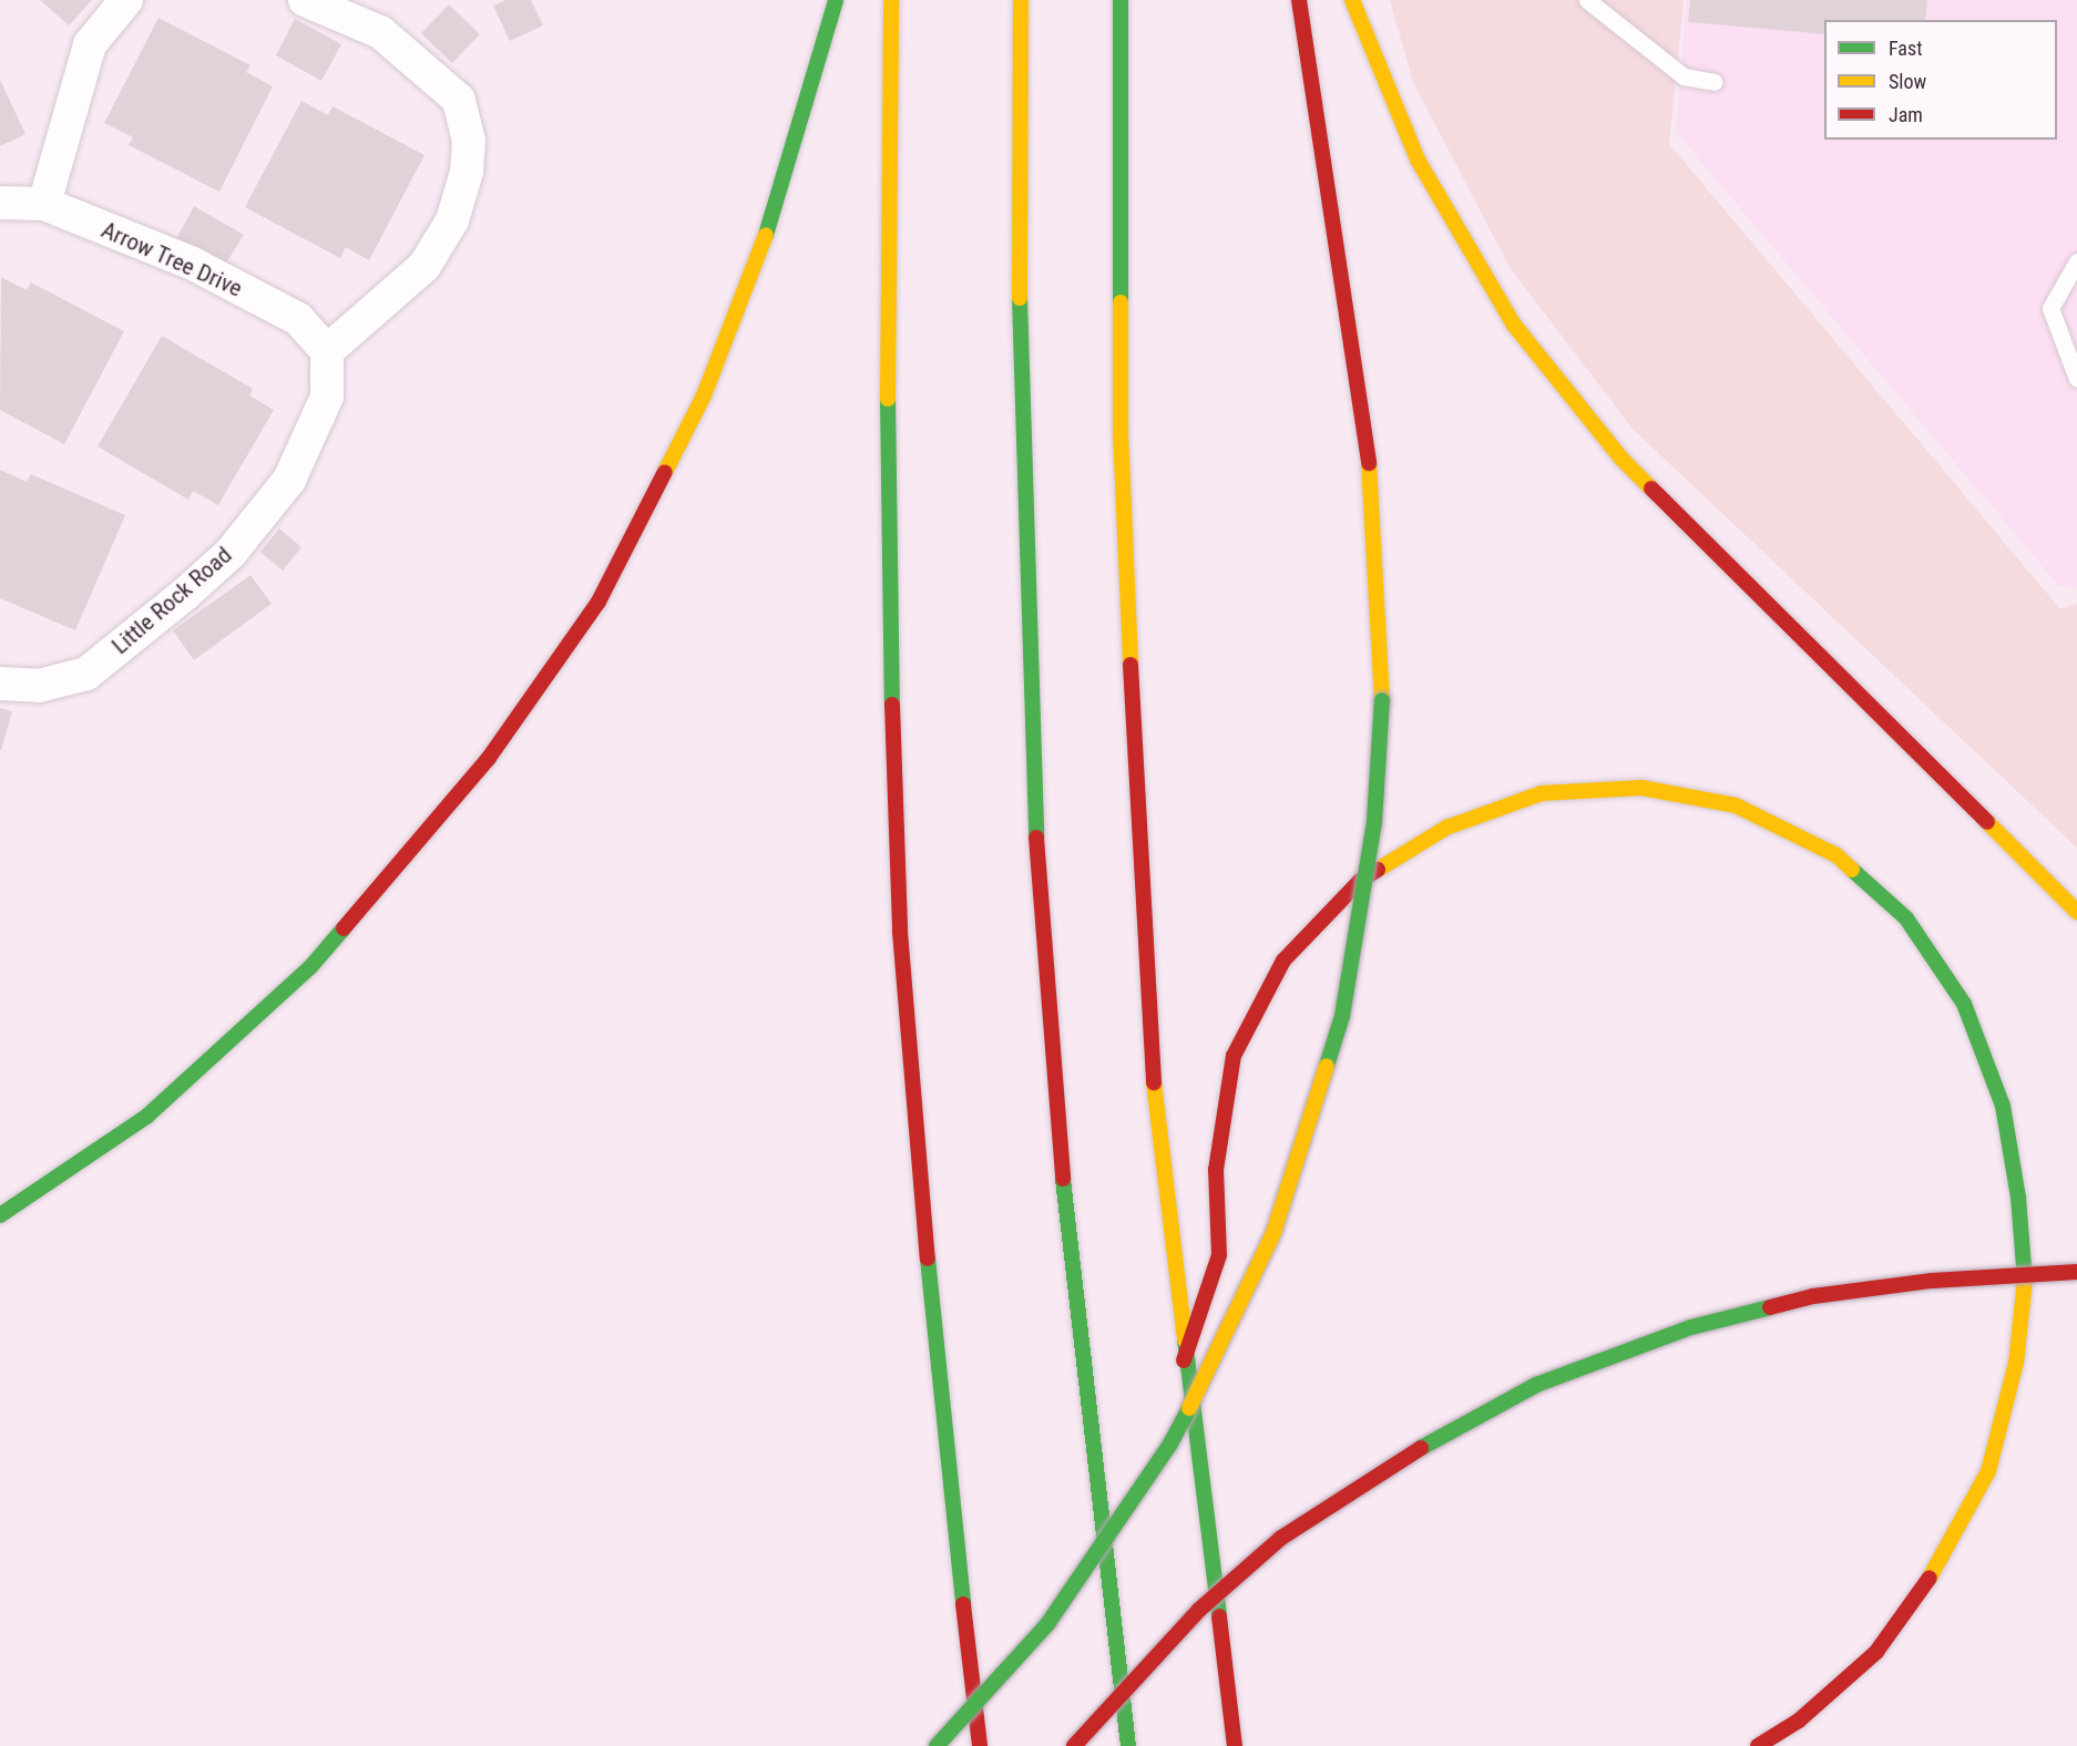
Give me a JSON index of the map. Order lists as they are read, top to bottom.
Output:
{
  "streets": {
    "street": ["Arrow Tree Drive", "Little Rock Road"]
  },
  "crossings": [
    ["Arrow Tree Drive", "Little Rock Road"]
  ],
  "legend": ["Fast", "Slow", "Jam"]
}
